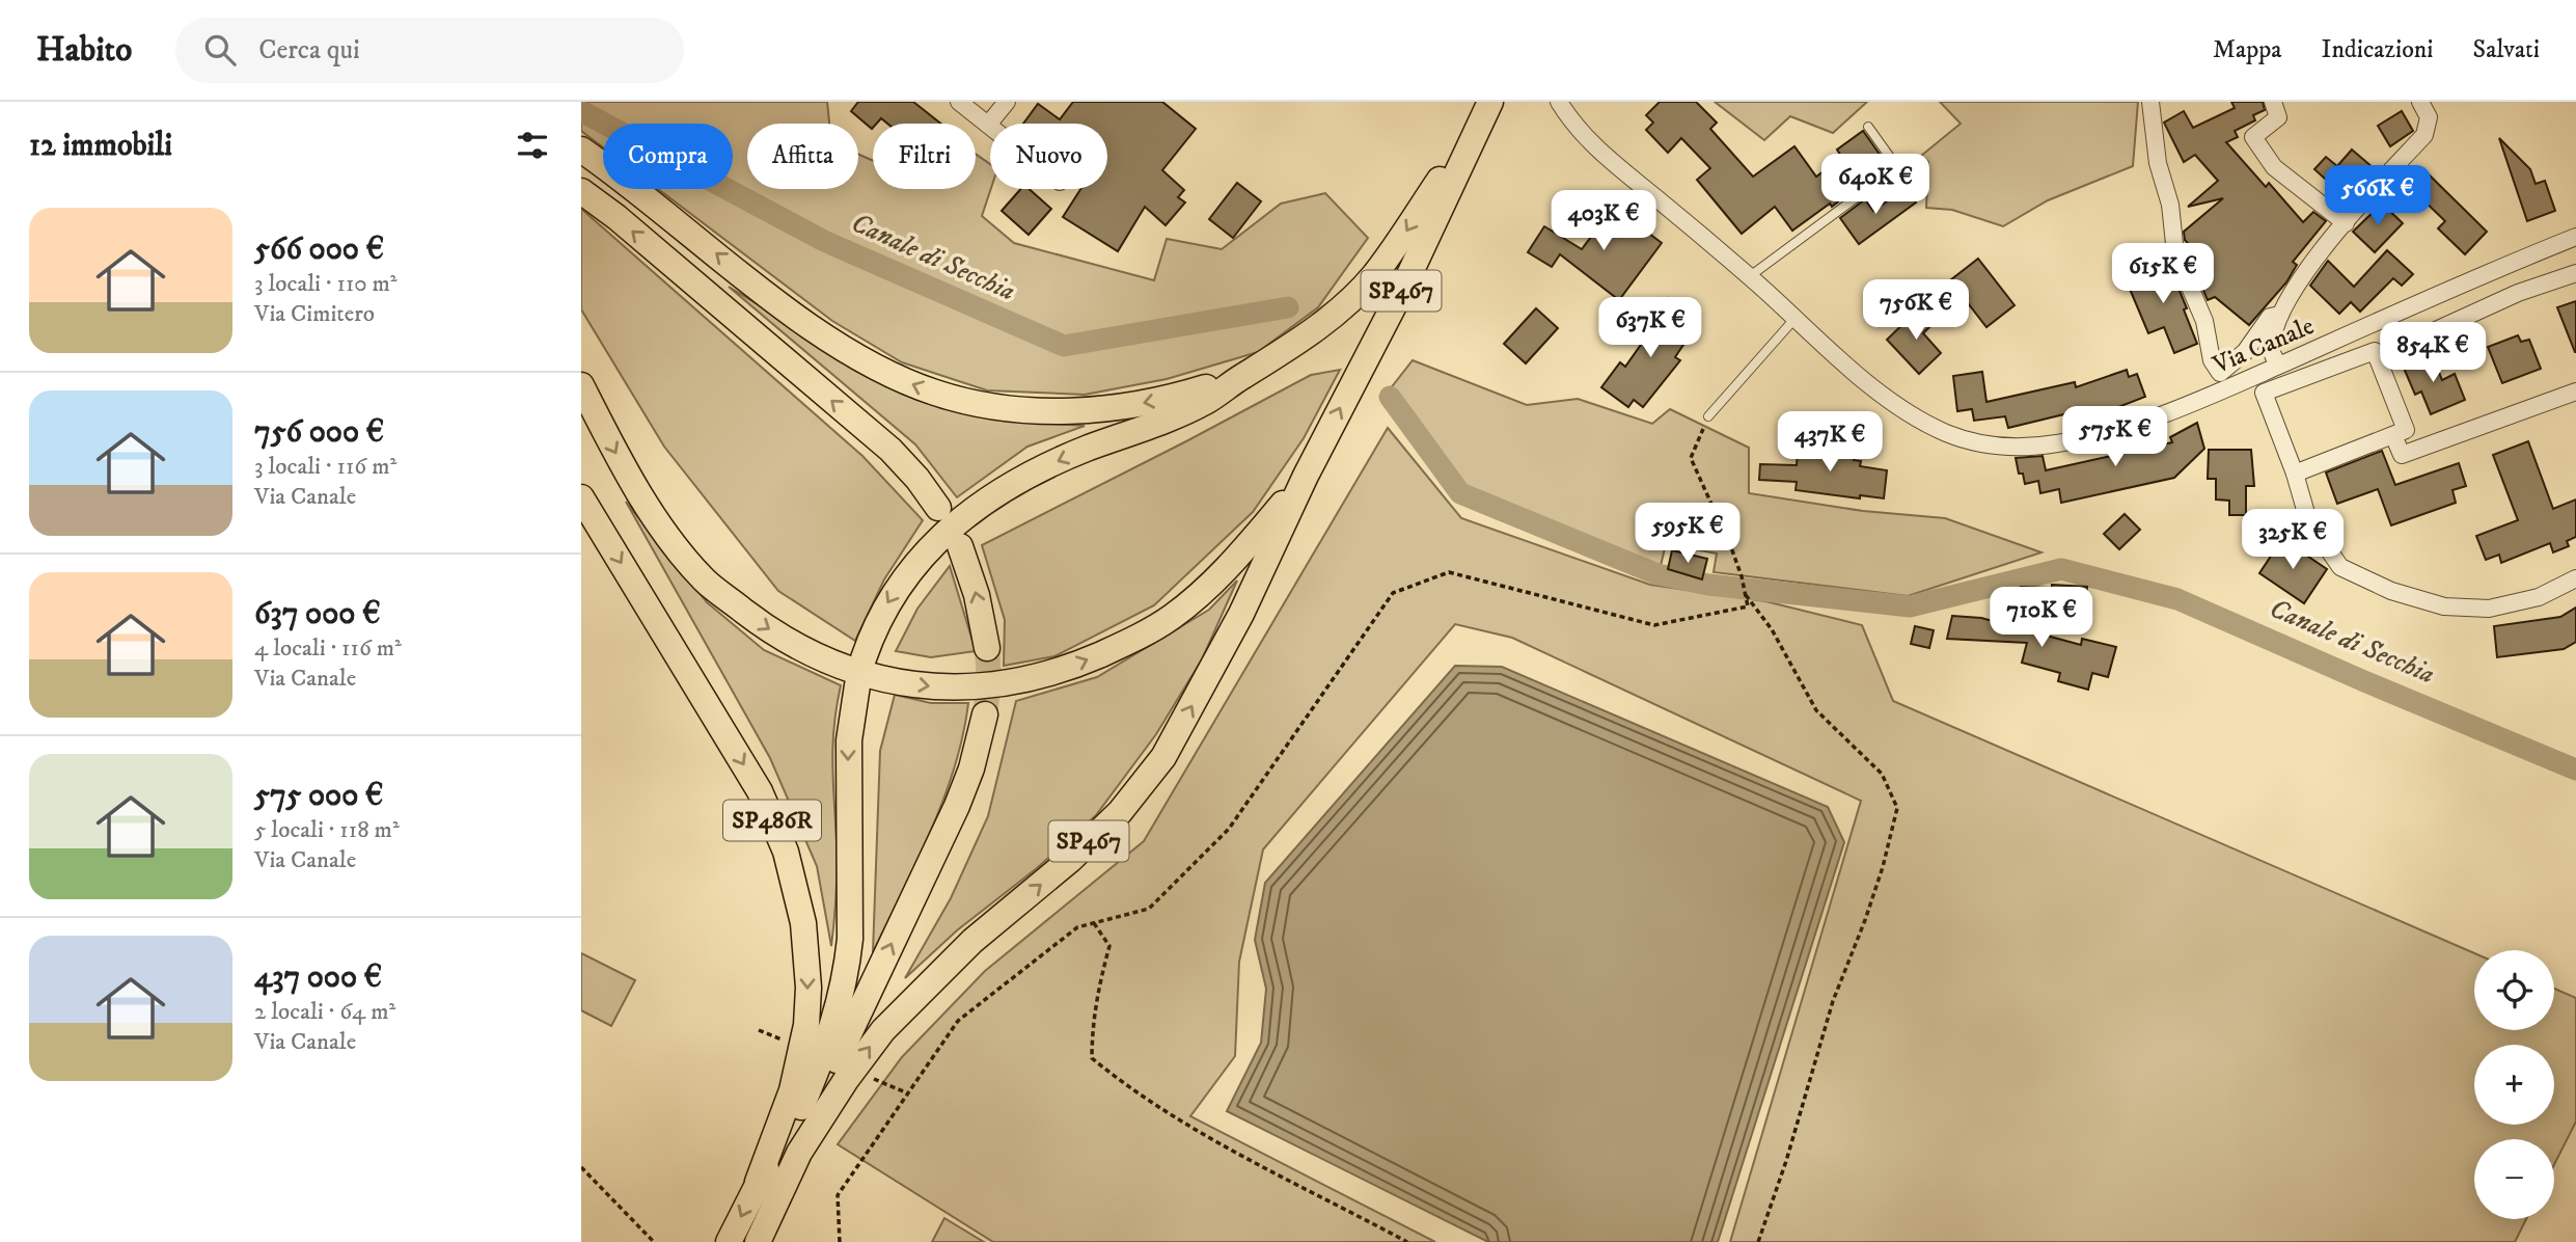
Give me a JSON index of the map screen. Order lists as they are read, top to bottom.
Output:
{
  "streets": {
    "main road": ["SP467", "SP486R"],
    "street": ["Via Canale"]
  },
  "water": ["Canale di Secchia"],
  "page": {
    "header": "Habito",
    "search": "Cerca qui",
    "nav": ["Mappa", "Indicazioni", "Salvati"],
    "heading": "12 immobili",
    "chip": [
      "Compra",
      "Affitta",
      "Filtri",
      "Nuovo"
    ],
    "price": [
      "640K €",
      "566K €",
      "403K €",
      "615K €",
      "756K €",
      "637K €",
      "854K €",
      "575K €",
      "437K €",
      "595K €",
      "325K €",
      "710K €"
    ],
    "list": [
      {
        "name": "566 000 €",
        "note": "3 locali · 110 m² · Via Cimitero"
      },
      {
        "name": "756 000 €",
        "note": "3 locali · 116 m² · Via Canale"
      },
      {
        "name": "637 000 €",
        "note": "4 locali · 116 m² · Via Canale"
      },
      {
        "name": "575 000 €",
        "note": "5 locali · 118 m² · Via Canale"
      },
      {
        "name": "437 000 €",
        "note": "2 locali · 64 m² · Via Canale"
      }
    ],
    "map_buttons": ["+", "−"]
  }
}
